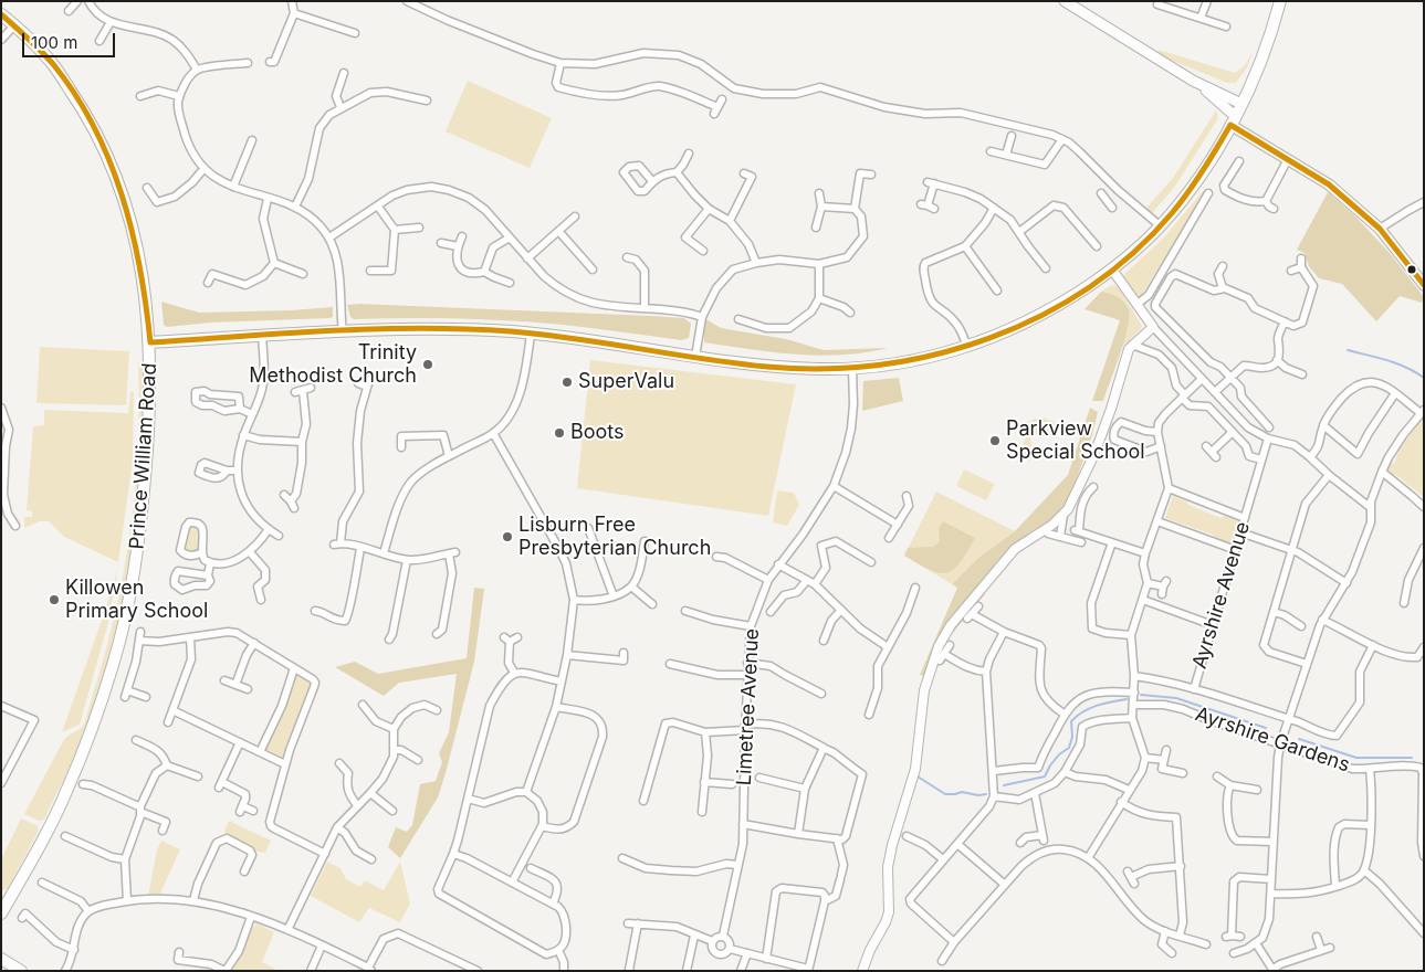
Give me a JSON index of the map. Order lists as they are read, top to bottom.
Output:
{
  "streets": {
    "main road": ["Prince William Road"],
    "street": ["Ayrshire Avenue", "Limetree Avenue", "Ayrshire Gardens"]
  },
  "crossings": [
    ["Ayrshire Avenue", "Ayrshire Gardens"]
  ],
  "places": [
    "Trinity Methodist Church",
    "SuperValu",
    "Boots",
    "Parkview Special School",
    "Lisburn Free Presbyterian Church",
    "Killowen Primary School"
  ],
  "scale_bar": "100 m"
}
